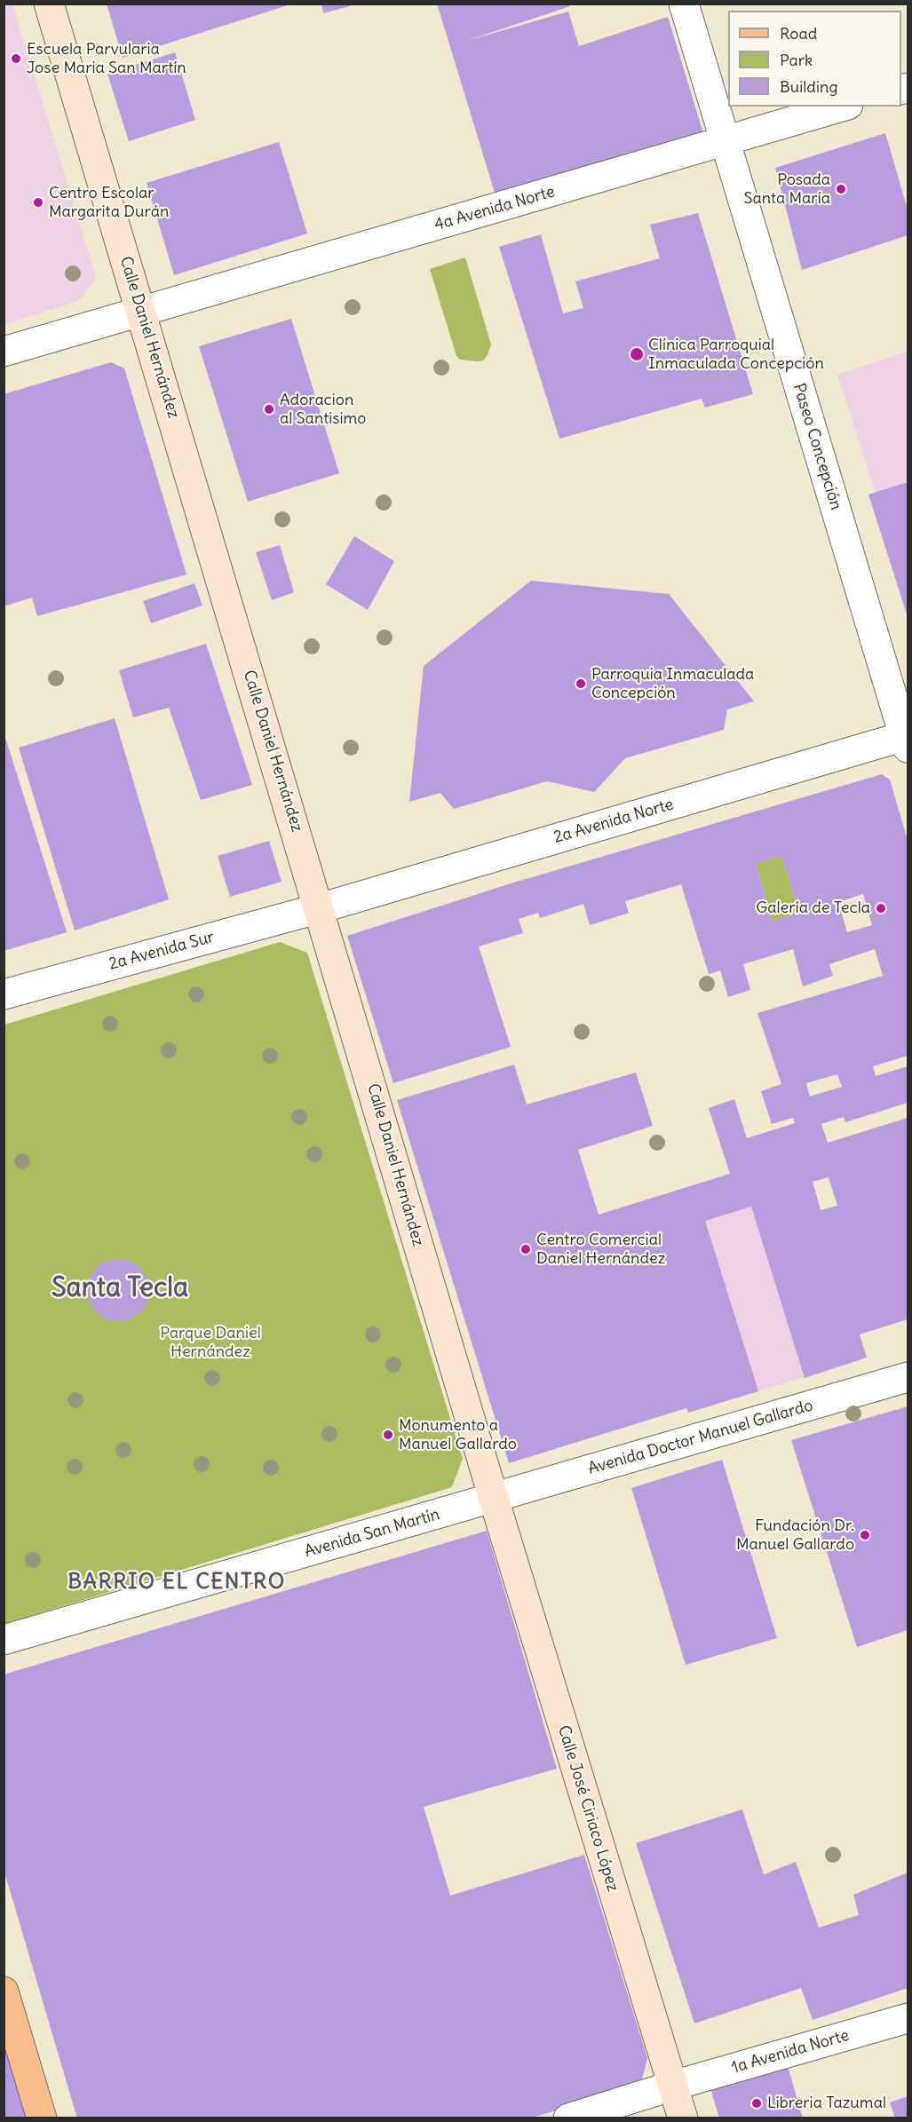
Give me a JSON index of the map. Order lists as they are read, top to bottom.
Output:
{
  "streets": {
    "street": [
      "4a Avenida Norte",
      "Calle Daniel Hernández",
      "Paseo Concepción",
      "2a Avenida Norte",
      "2a Avenida Sur",
      "Avenida Doctor Manuel Gallardo",
      "Avenida San Martín",
      "Calle José Ciriaco López",
      "1a Avenida Norte"
    ]
  },
  "crossings": [
    ["4a Avenida Norte", "Calle Daniel Hernández"],
    ["4a Avenida Norte", "Paseo Concepción"],
    ["Calle Daniel Hernández", "2a Avenida Norte"],
    ["Calle Daniel Hernández", "2a Avenida Sur"],
    ["Calle Daniel Hernández", "Avenida Doctor Manuel Gallardo"],
    ["Calle Daniel Hernández", "Avenida San Martín"],
    ["Calle Daniel Hernández", "Calle José Ciriaco López"],
    ["Paseo Concepción", "2a Avenida Norte"],
    ["2a Avenida Norte", "2a Avenida Sur"],
    ["Avenida Doctor Manuel Gallardo", "Avenida San Martín"],
    ["Avenida Doctor Manuel Gallardo", "Calle José Ciriaco López"],
    ["Avenida San Martín", "Calle José Ciriaco López"],
    ["Calle José Ciriaco López", "1a Avenida Norte"]
  ],
  "districts": ["Santa Tecla", "BARRIO EL CENTRO"],
  "parks": ["Parque Daniel Hernández"],
  "places": [
    "Escuela Parvularia Jose Maria San Martín",
    "Posada Santa María",
    "Centro Escolar Margarita Durán",
    "Clínica Parroquial Inmaculada Concepción",
    "Adoracion al Santisimo",
    "Parroquia Inmaculada Concepción",
    "Galería de Tecla",
    "Centro Comercial Daniel Hernández",
    "Monumento a Manuel Gallardo",
    "Fundación Dr. Manuel Gallardo",
    "Libreria Tazumal"
  ],
  "legend": ["Road", "Park", "Building"]
}
